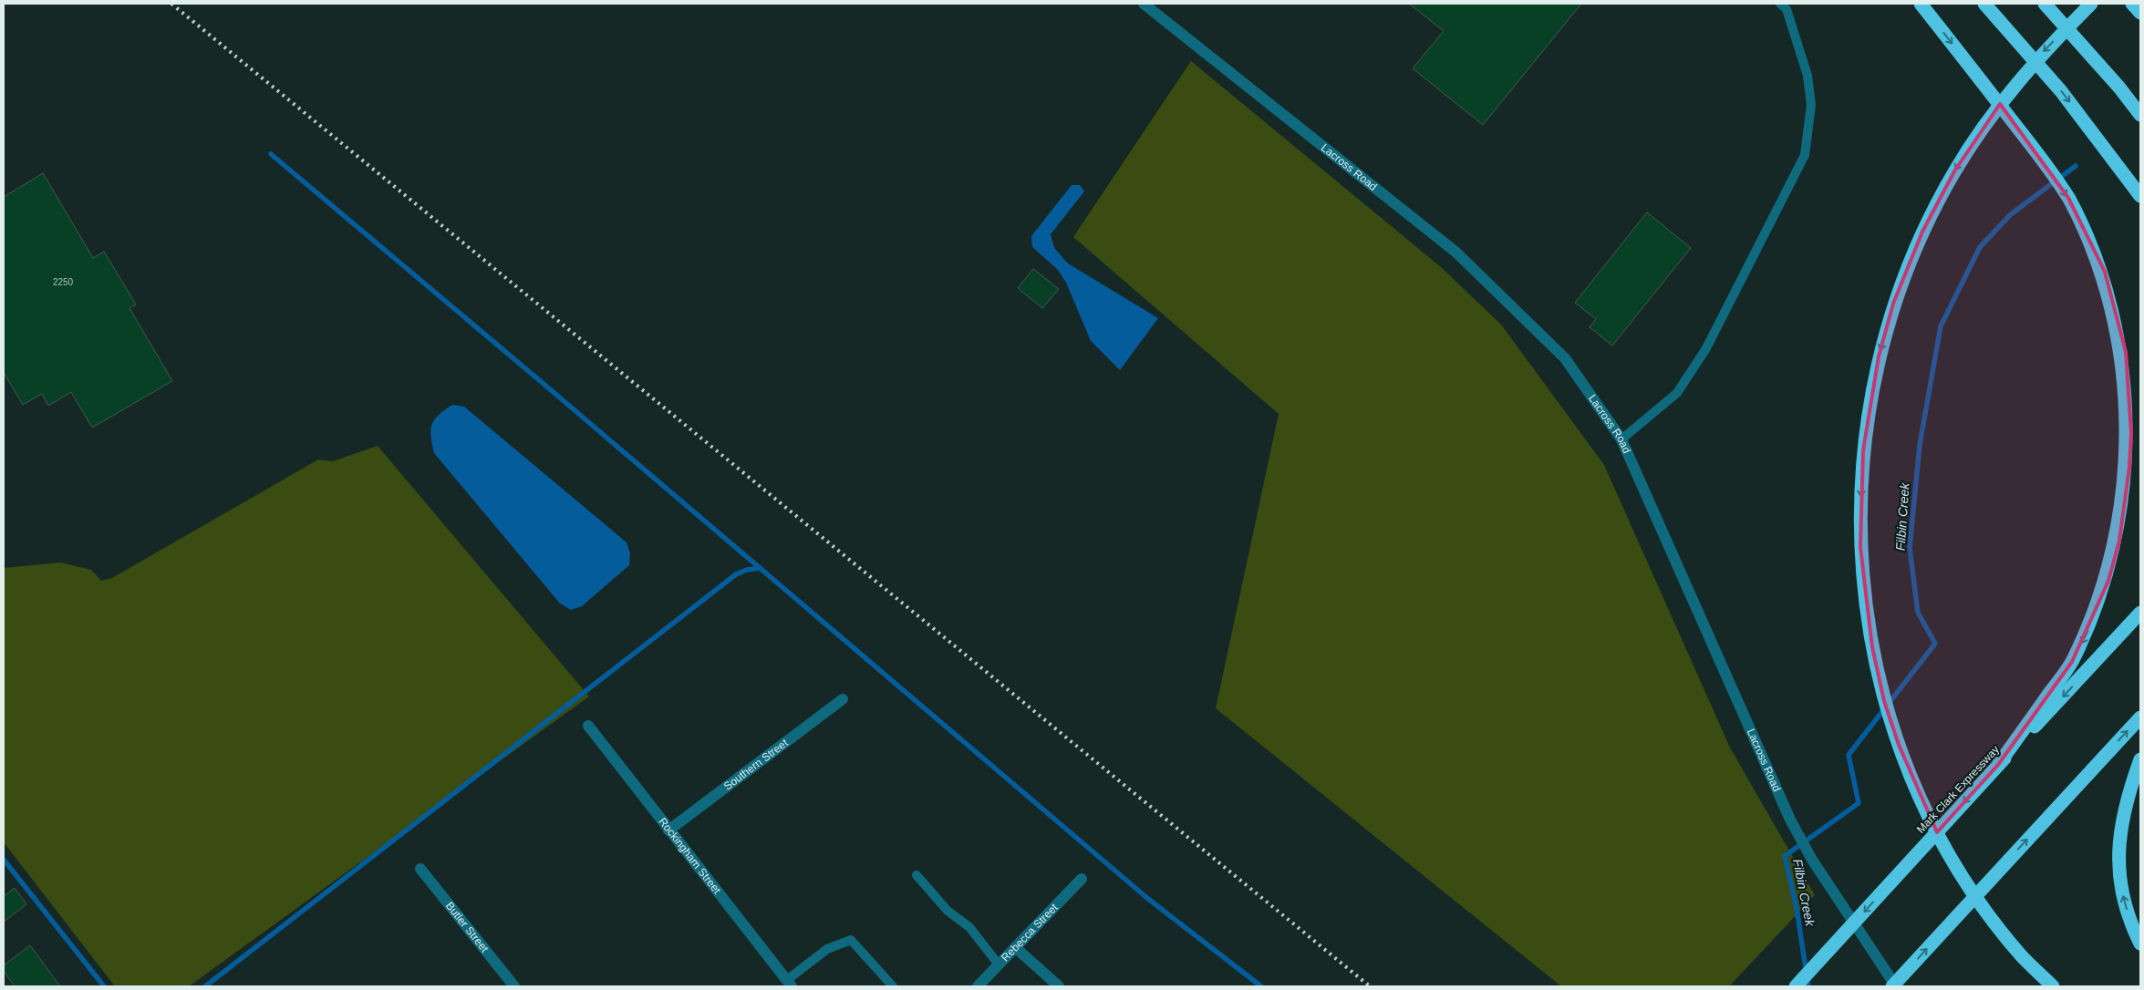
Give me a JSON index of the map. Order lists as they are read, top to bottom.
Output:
{
  "streets": {
    "highway": ["Mark Clark Expressway"],
    "street": [
      "Lacross Road",
      "Southern Street",
      "Rockingham Street",
      "Butler Street",
      "Rebecca Street"
    ]
  },
  "crossings": [
    ["Southern Street", "Rockingham Street"]
  ],
  "water": ["Filbin Creek"],
  "house_numbers": ["2250"]
}
